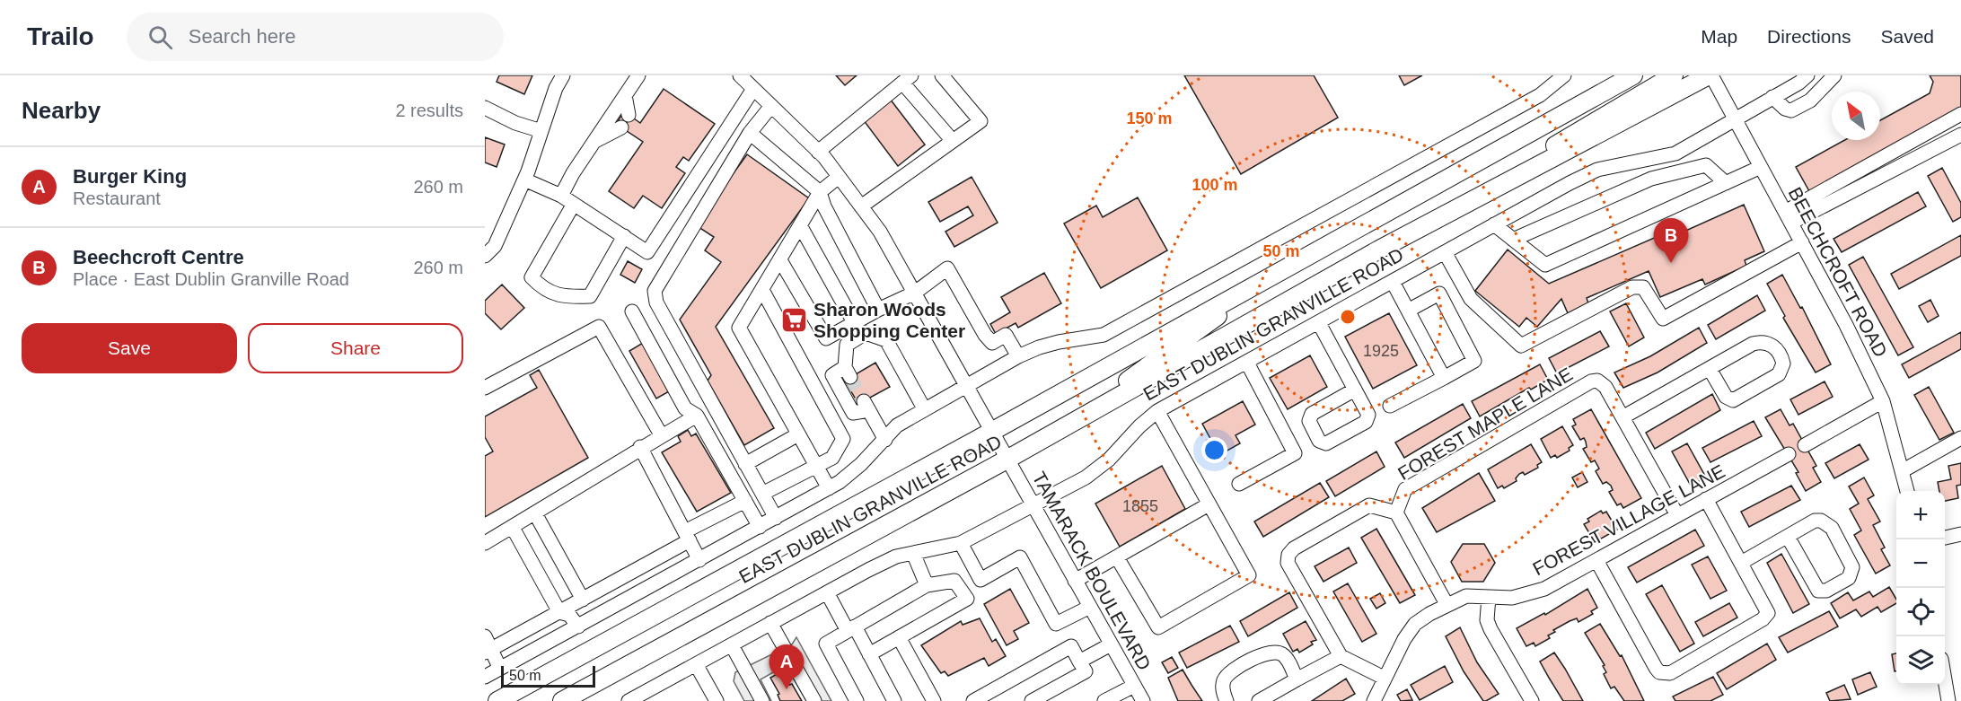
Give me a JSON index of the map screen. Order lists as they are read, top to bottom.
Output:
{
  "streets": {
    "main road": ["EAST DUBLIN GRANVILLE ROAD"],
    "street": [
      "BEECHCROFT ROAD",
      "FOREST MAPLE LANE",
      "FOREST VILLAGE LANE",
      "TAMARACK BOULEVARD"
    ]
  },
  "crossings": [
    ["BEECHCROFT ROAD", "EAST DUBLIN GRANVILLE ROAD"],
    ["EAST DUBLIN GRANVILLE ROAD", "TAMARACK BOULEVARD"]
  ],
  "places": {
    "supermarket": ["Sharon Woods Shopping Center"]
  },
  "house_numbers": ["1925", "1855"],
  "scale_bar": "50 m",
  "north": "top left",
  "page": {
    "header": "Trailo",
    "search": "Search here",
    "nav": ["Map", "Directions", "Saved"],
    "heading": ["Nearby", "2 results"],
    "list": [
      {
        "mark": "A",
        "name": "Burger King",
        "note": "Restaurant",
        "value": "260 m"
      },
      {
        "mark": "B",
        "name": "Beechcroft Centre",
        "note": "Place · East Dublin Granville Road",
        "value": "260 m"
      }
    ],
    "pins": ["B", "A"],
    "buttons": ["Save", "Share"],
    "map_buttons": ["+", "−"],
    "scale": "50 m"
  },
  "rings": ["150 m", "100 m", "50 m"]
}
